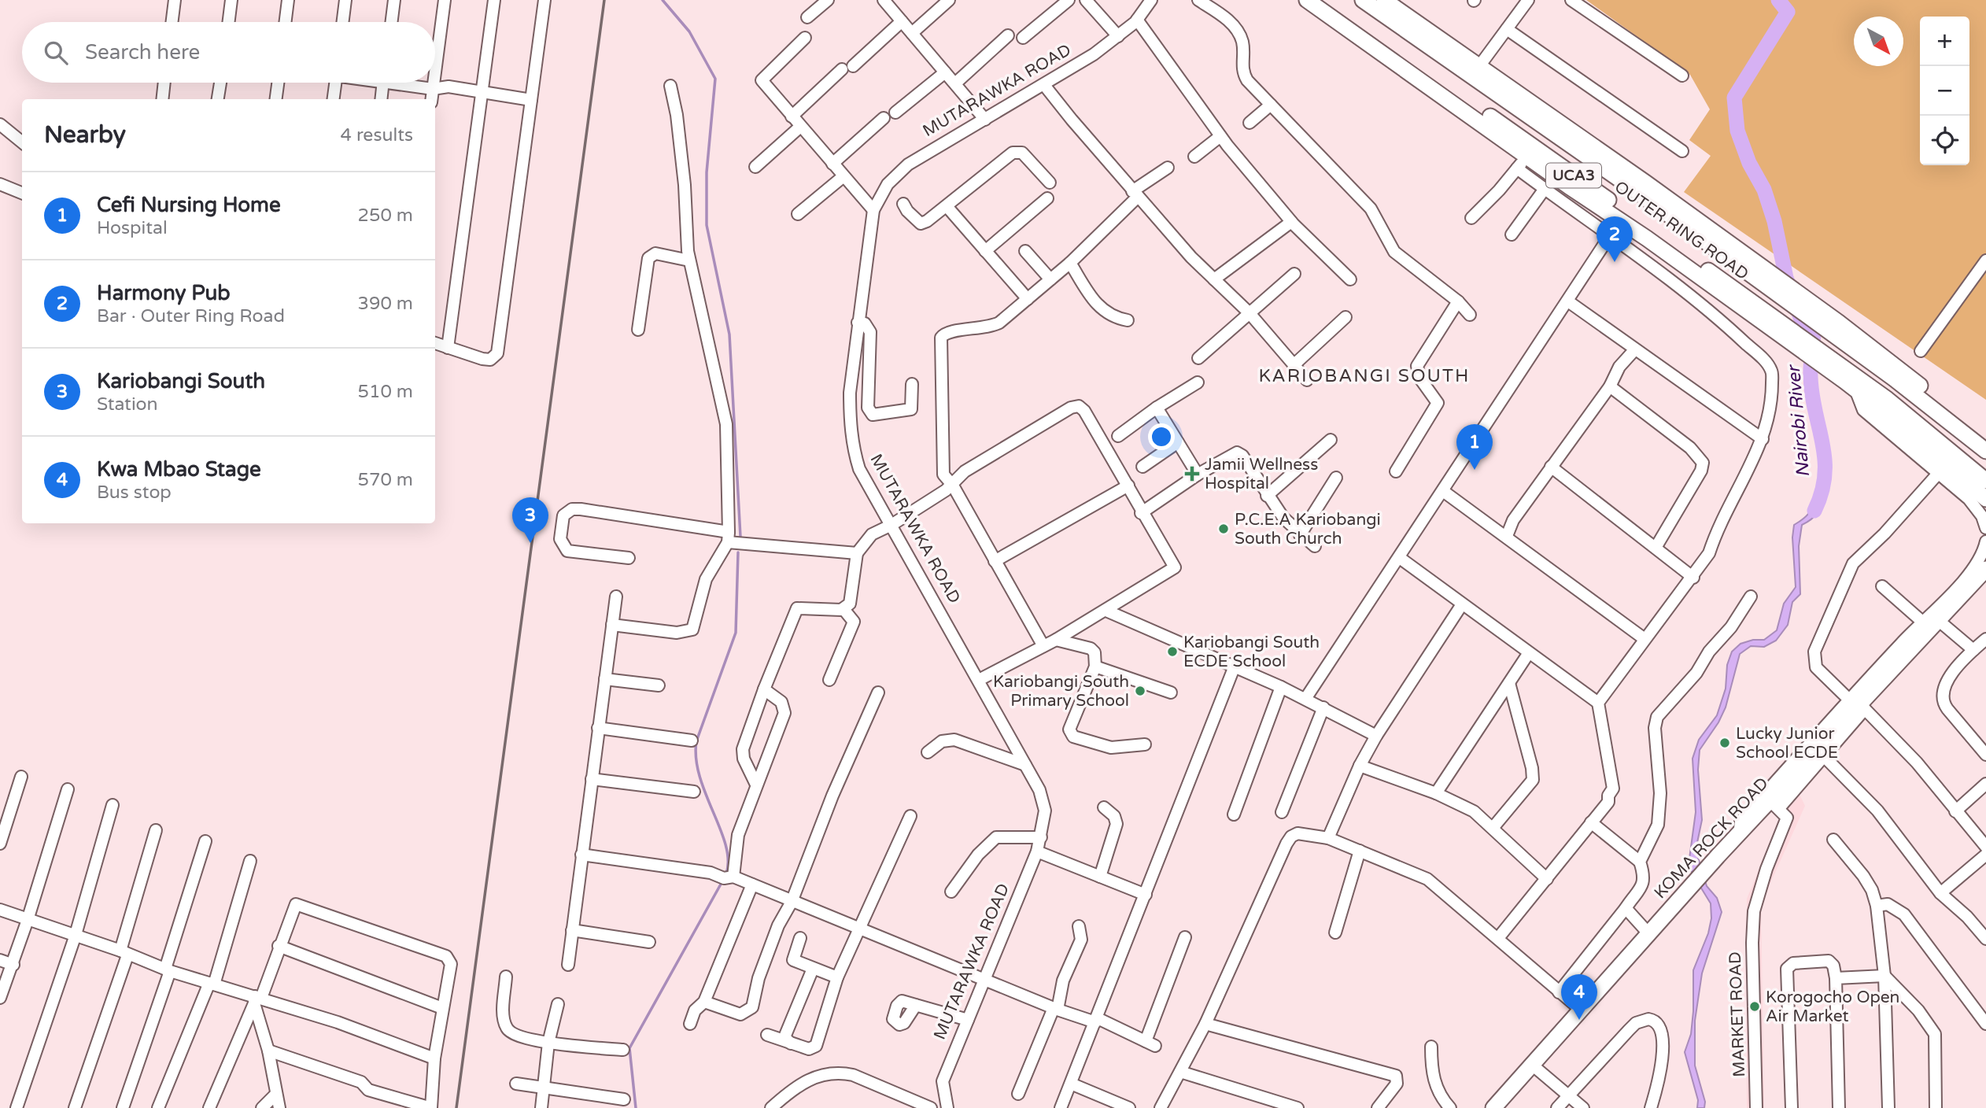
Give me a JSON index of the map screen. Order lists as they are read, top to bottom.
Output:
{
  "streets": {
    "main road": ["UCA3", "OUTER RING ROAD", "KOMA ROCK ROAD"],
    "street": ["MUTARAWKA ROAD", "MARKET ROAD"]
  },
  "crossings": [
    ["UCA3", "OUTER RING ROAD"],
    ["KOMA ROCK ROAD", "MARKET ROAD"]
  ],
  "districts": ["KARIOBANGI SOUTH"],
  "water": ["Nairobi River"],
  "places": {
    "health": ["Jamii Wellness Hospital"],
    "other": [
      "P.C.E.A Kariobangi South Church",
      "Kariobangi South ECDE School",
      "Kariobangi South Primary School",
      "Lucky Junior School ECDE",
      "Korogocho Open Air Market"
    ]
  },
  "north": "bottom right",
  "page": {
    "map_buttons": ["+", "−"],
    "search": "Search here",
    "heading": ["Nearby", "4 results"],
    "list": [
      {
        "mark": "1",
        "name": "Cefi Nursing Home",
        "note": "Hospital",
        "value": "250 m"
      },
      {
        "mark": "2",
        "name": "Harmony Pub",
        "note": "Bar · Outer Ring Road",
        "value": "390 m"
      },
      {
        "mark": "3",
        "name": "Kariobangi South",
        "note": "Station",
        "value": "510 m"
      },
      {
        "mark": "4",
        "name": "Kwa Mbao Stage",
        "note": "Bus stop",
        "value": "570 m"
      }
    ],
    "pins": [
      "2",
      "1",
      "3",
      "4"
    ]
  }
}
